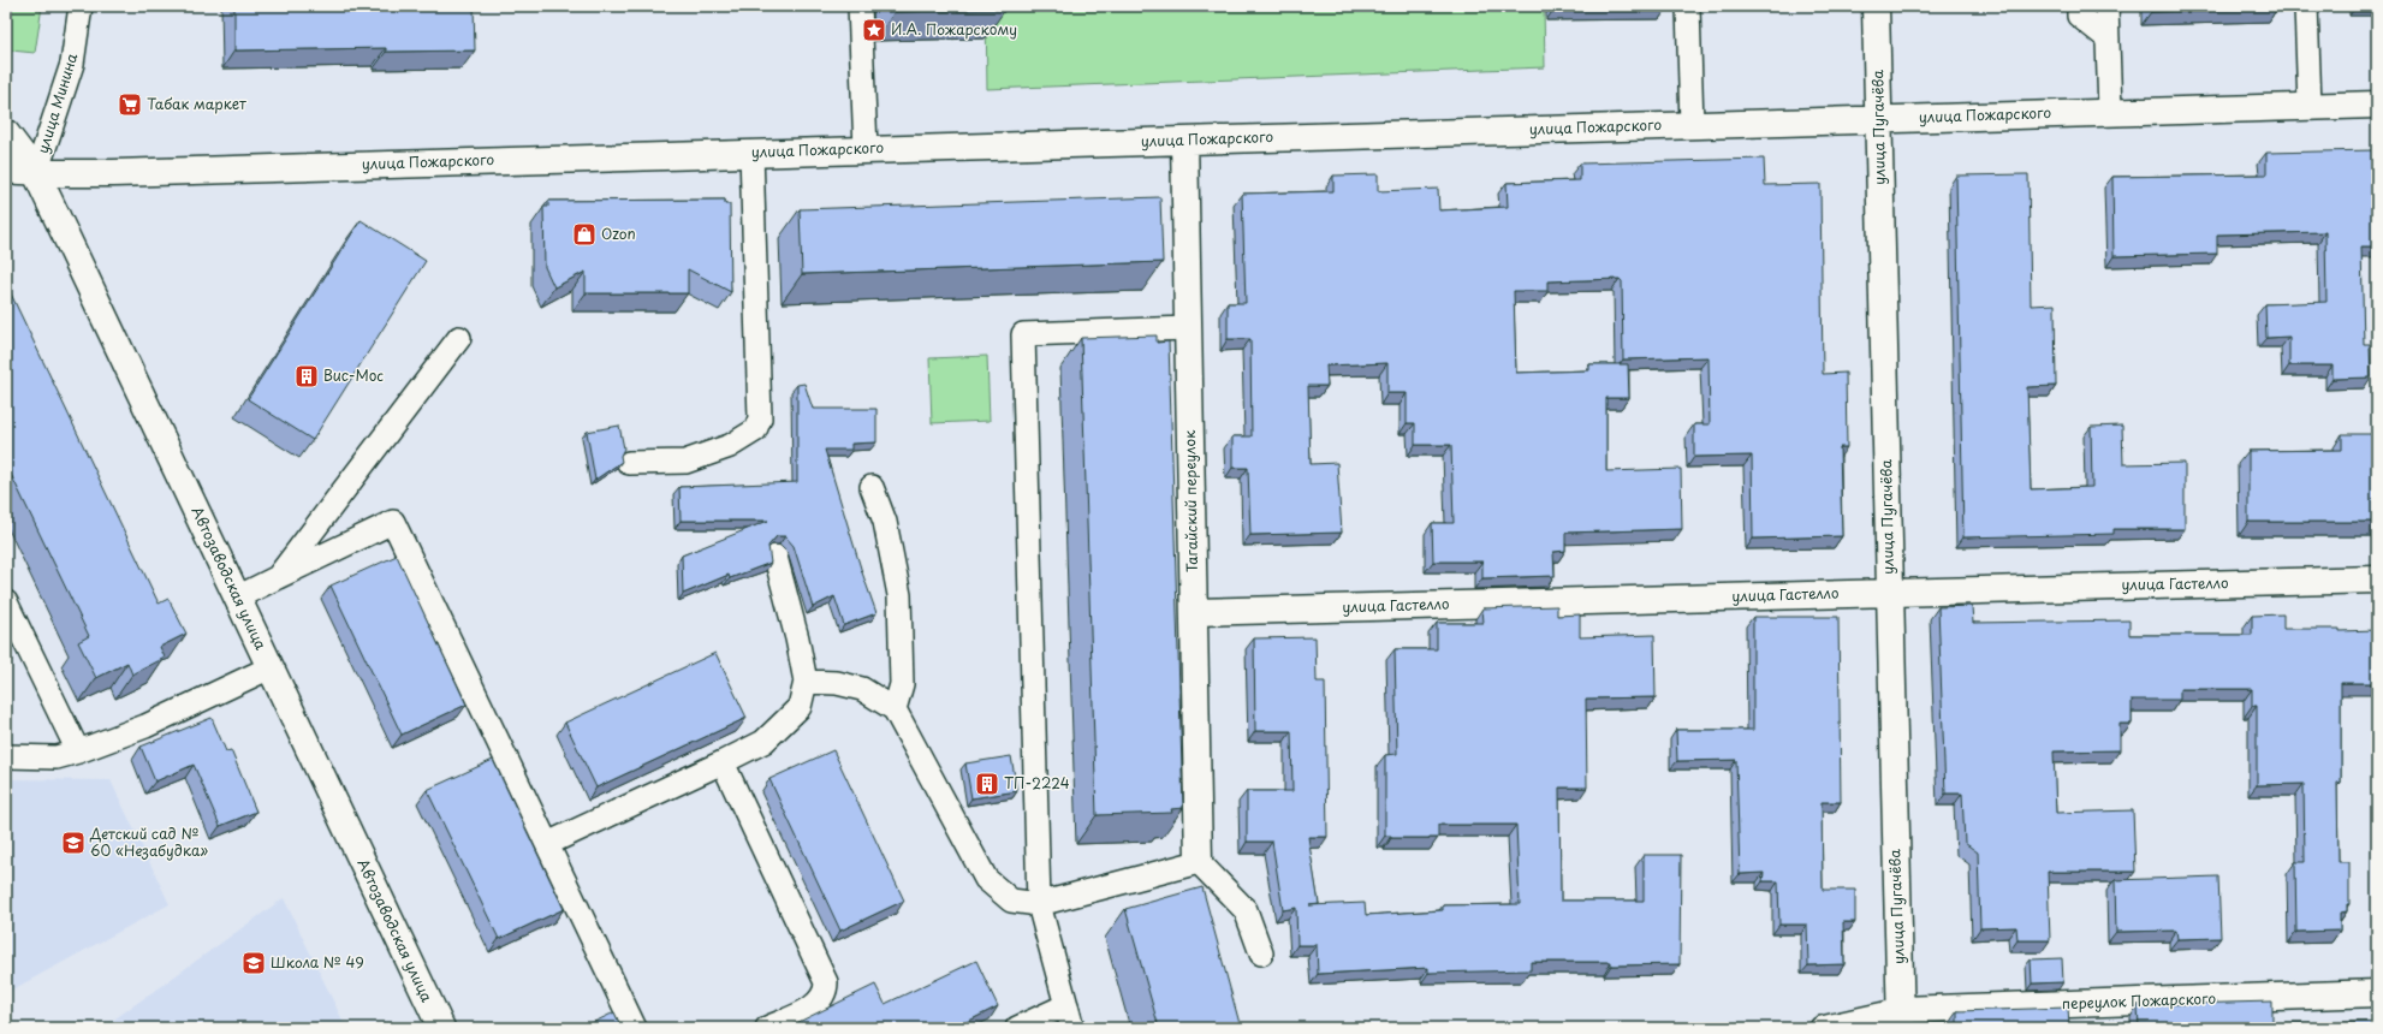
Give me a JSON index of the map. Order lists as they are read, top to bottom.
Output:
{
  "streets": {
    "street": [
      "улица Пожарского",
      "улица Пугачёва",
      "Тагайский переулок",
      "Автозаводская улица",
      "улица Гастелло",
      "переулок Пожарского"
    ],
    "lane": ["улица Минина"]
  },
  "crossings": [
    ["улица Минина", "улица Пожарского"],
    ["улица Минина", "Автозаводская улица"],
    ["улица Пожарского", "улица Пугачёва"],
    ["улица Пожарского", "Тагайский переулок"],
    ["улица Пожарского", "Автозаводская улица"],
    ["улица Пугачёва", "улица Гастелло"],
    ["улица Пугачёва", "переулок Пожарского"],
    ["Тагайский переулок", "улица Гастелло"]
  ],
  "places": {
    "place": ["И.А. Пожарскому"],
    "supermarket": ["Табак маркет"],
    "shop": ["Ozon"],
    "building": ["Вис-Мос", "ТП-2224"],
    "school or university": ["Детский сад № 60 «Незабудка»", "Школа № 49"]
  }
}
